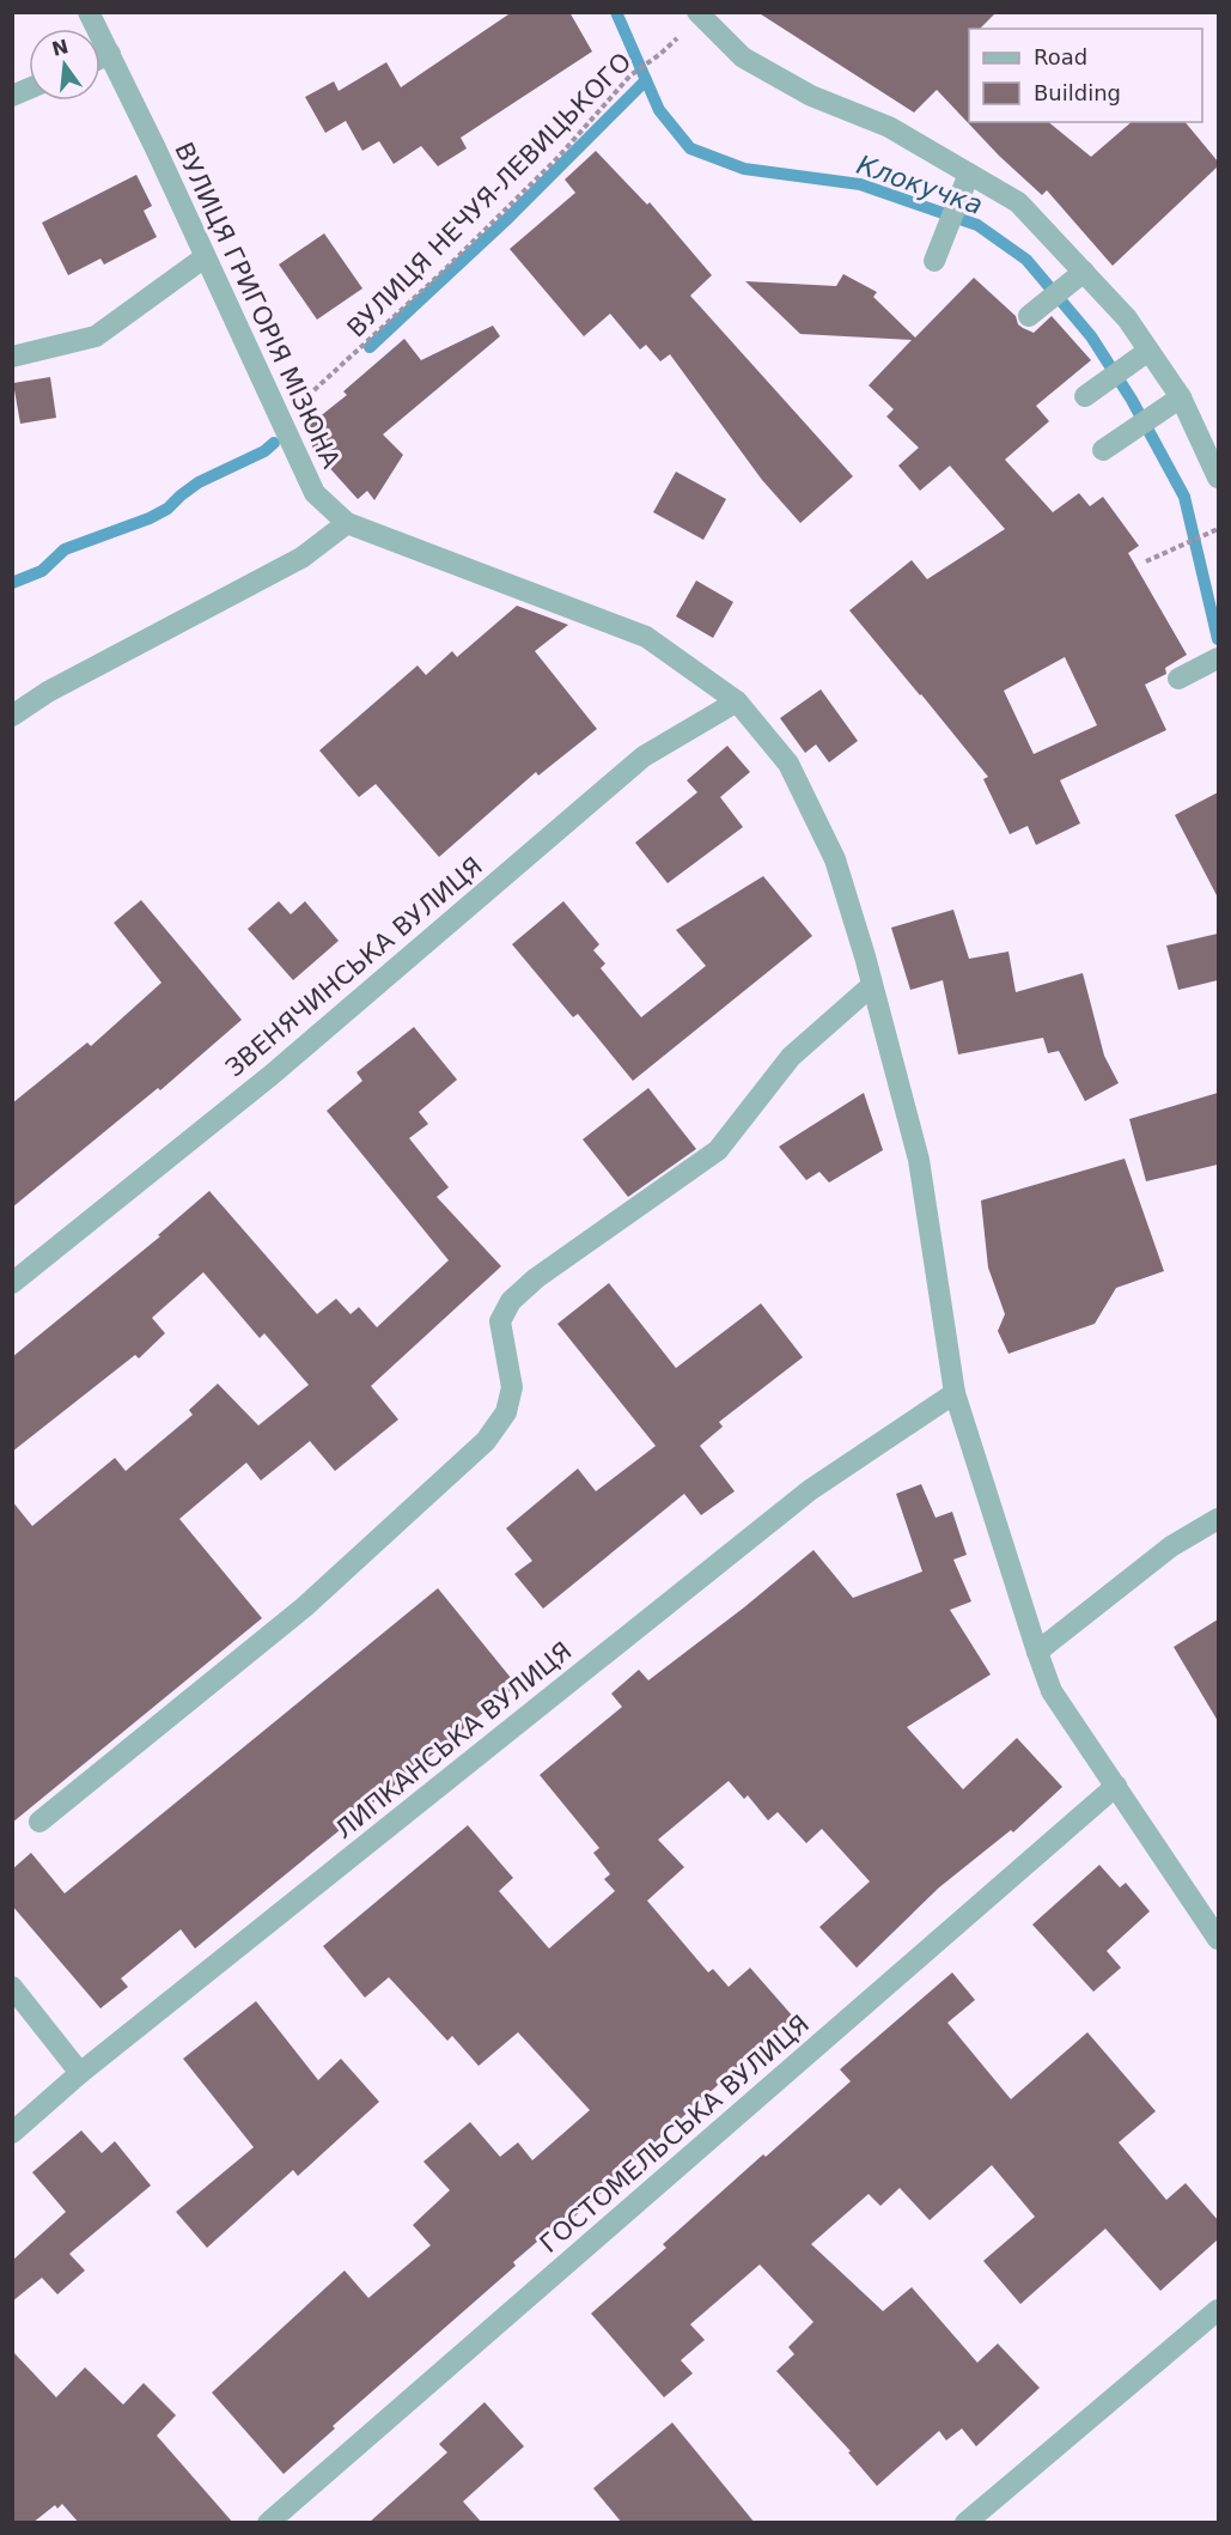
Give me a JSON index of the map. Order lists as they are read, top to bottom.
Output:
{
  "streets": {
    "street": [
      "ВУЛИЦЯ ГРИГОРІЯ МІЗЮНА",
      "ЗВЕНЯЧИНСЬКА ВУЛИЦЯ",
      "ЛИПКАНСЬКА ВУЛИЦЯ",
      "ГОСТОМЕЛЬСЬКА ВУЛИЦЯ"
    ],
    "path": ["ВУЛИЦЯ НЕЧУЯ-ЛЕВИЦЬКОГО"]
  },
  "crossings": [
    ["ВУЛИЦЯ НЕЧУЯ-ЛЕВИЦЬКОГО", "ВУЛИЦЯ ГРИГОРІЯ МІЗЮНА"],
    ["ВУЛИЦЯ ГРИГОРІЯ МІЗЮНА", "ЗВЕНЯЧИНСЬКА ВУЛИЦЯ"],
    ["ВУЛИЦЯ ГРИГОРІЯ МІЗЮНА", "ЛИПКАНСЬКА ВУЛИЦЯ"],
    ["ВУЛИЦЯ ГРИГОРІЯ МІЗЮНА", "ГОСТОМЕЛЬСЬКА ВУЛИЦЯ"]
  ],
  "water": ["Клокучка"],
  "legend": ["Road", "Building"],
  "north": "top"
}
